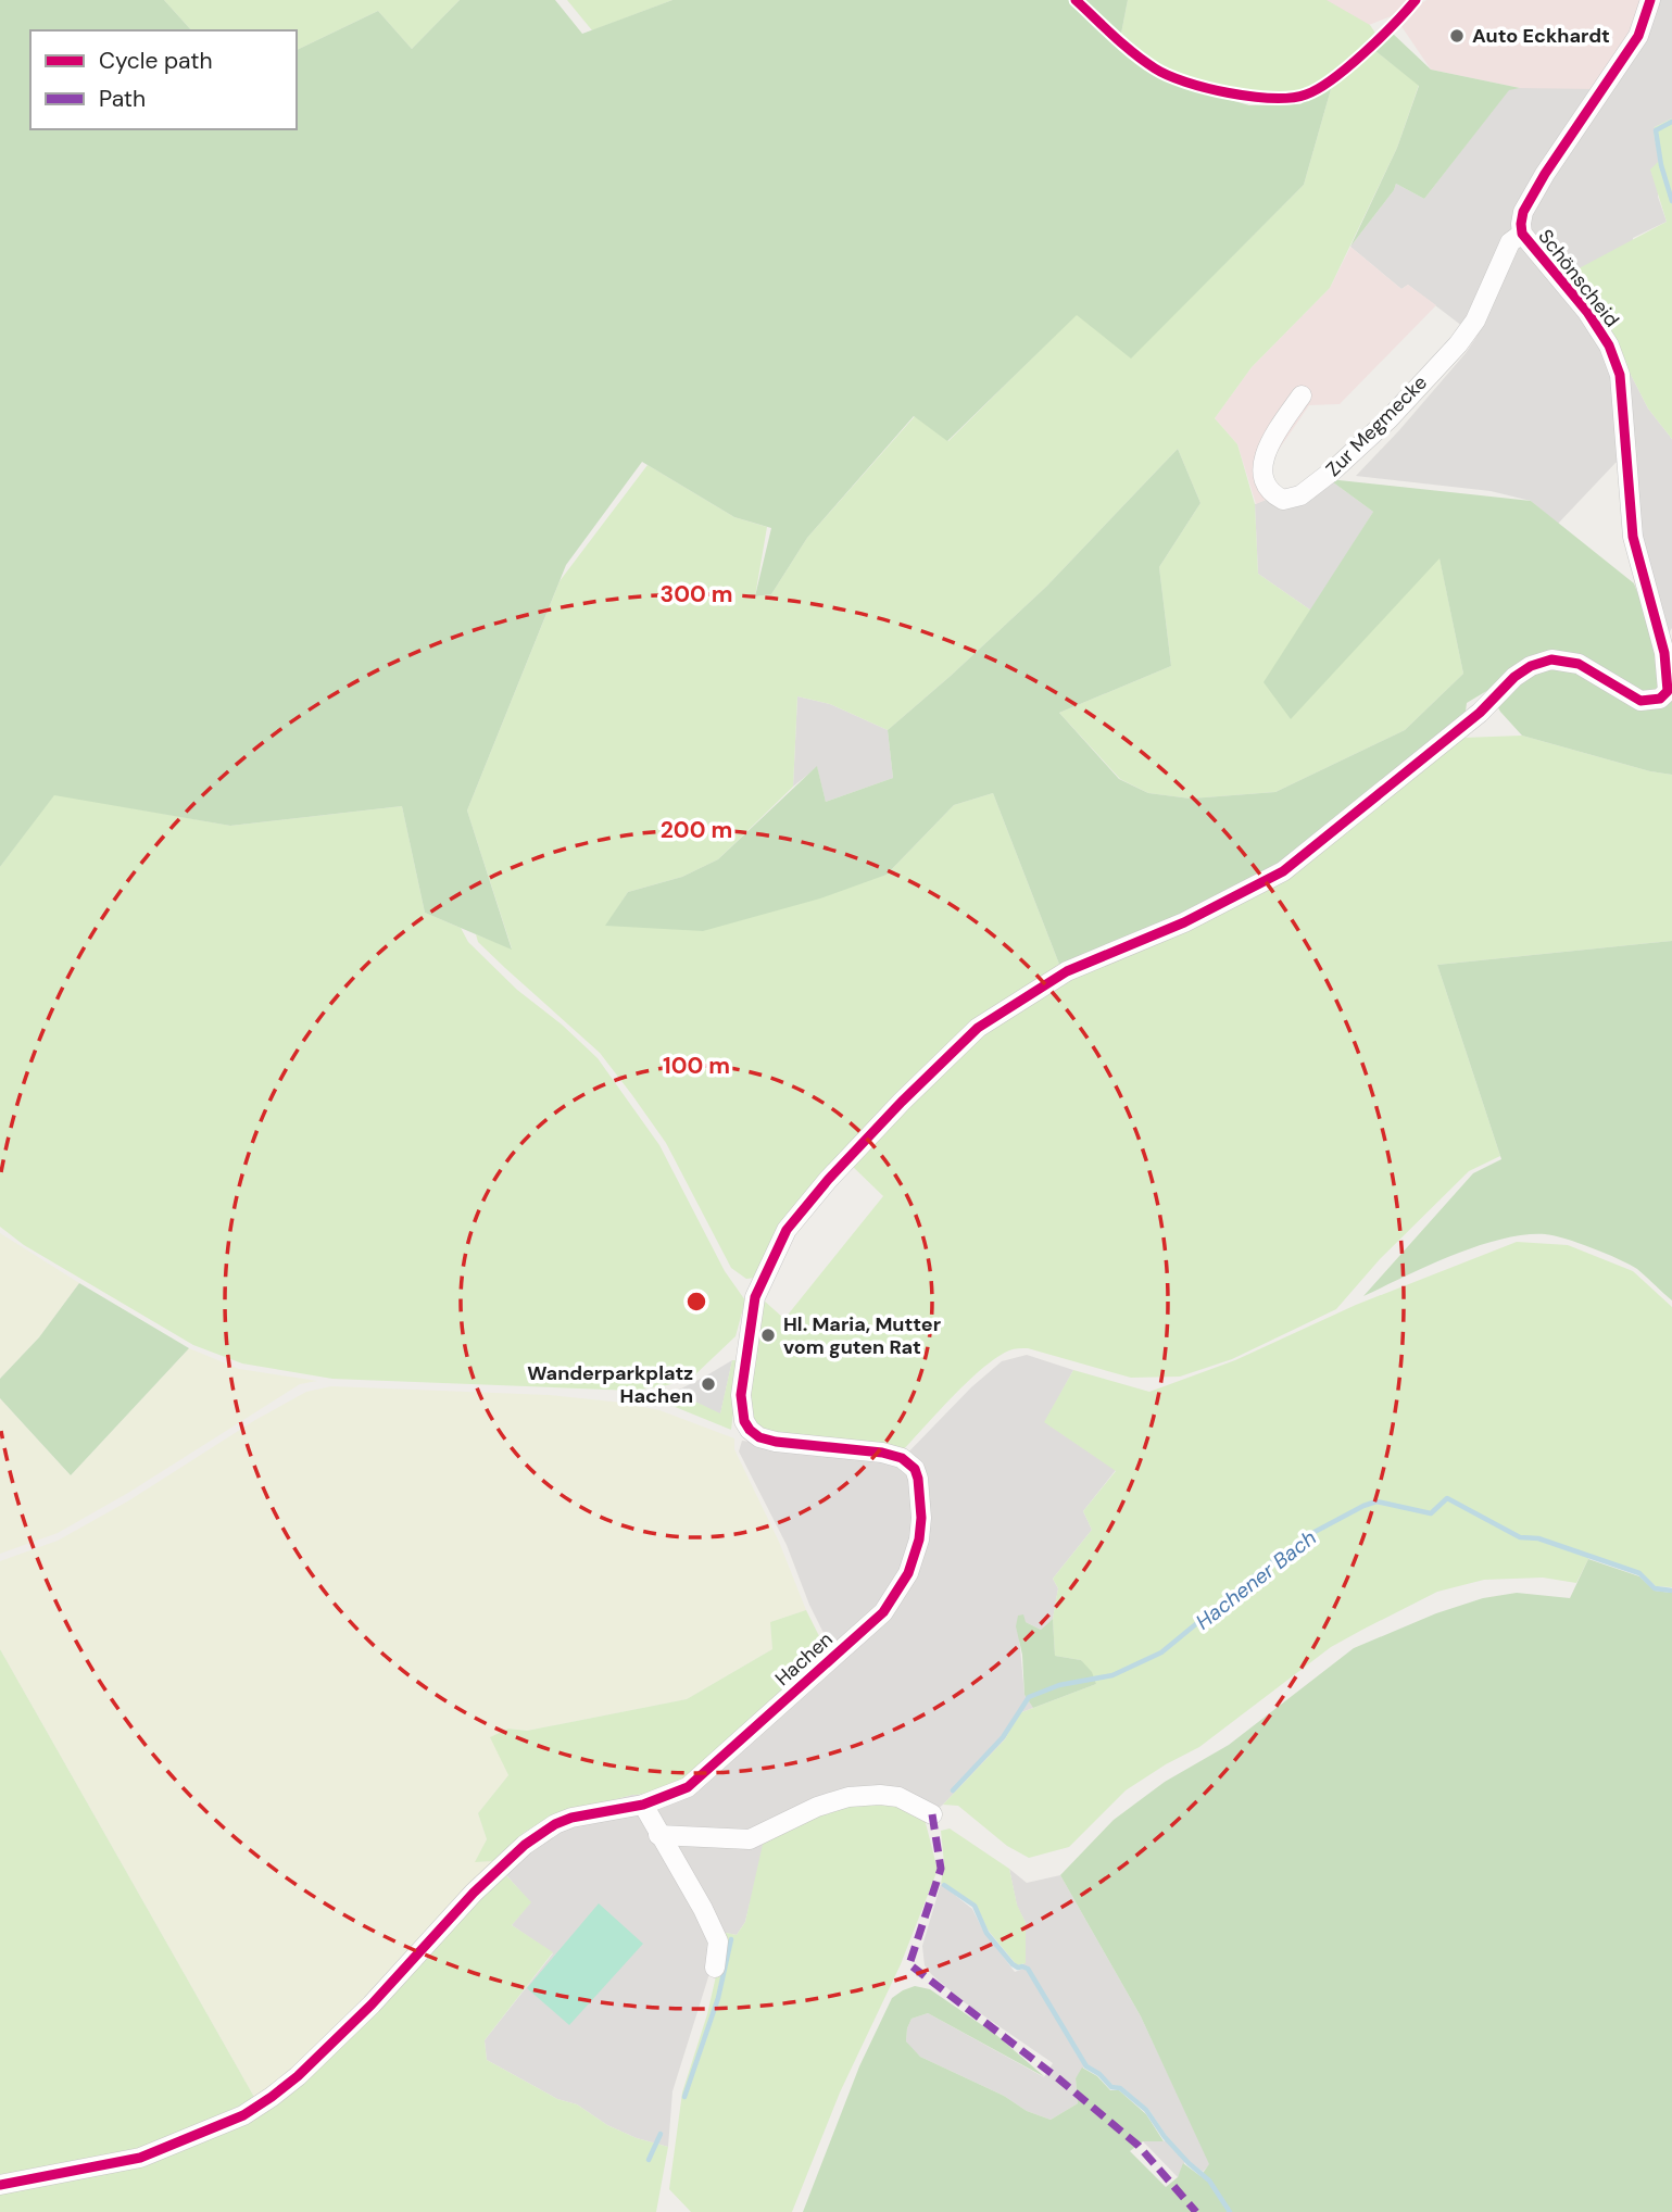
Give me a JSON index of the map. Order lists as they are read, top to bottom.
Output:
{
  "streets": {
    "street": ["Schönscheid", "Zur Megmecke", "Hachen"]
  },
  "crossings": [
    ["Schönscheid", "Zur Megmecke"],
    ["Schönscheid", "Hachen"]
  ],
  "water": ["Hachener Bach"],
  "places": ["Auto Eckhardt", "Hl. Maria, Mutter vom guten Rat", "Wanderparkplatz Hachen"],
  "legend": ["Cycle path", "Path"],
  "rings": ["300 m", "200 m", "100 m"]
}
